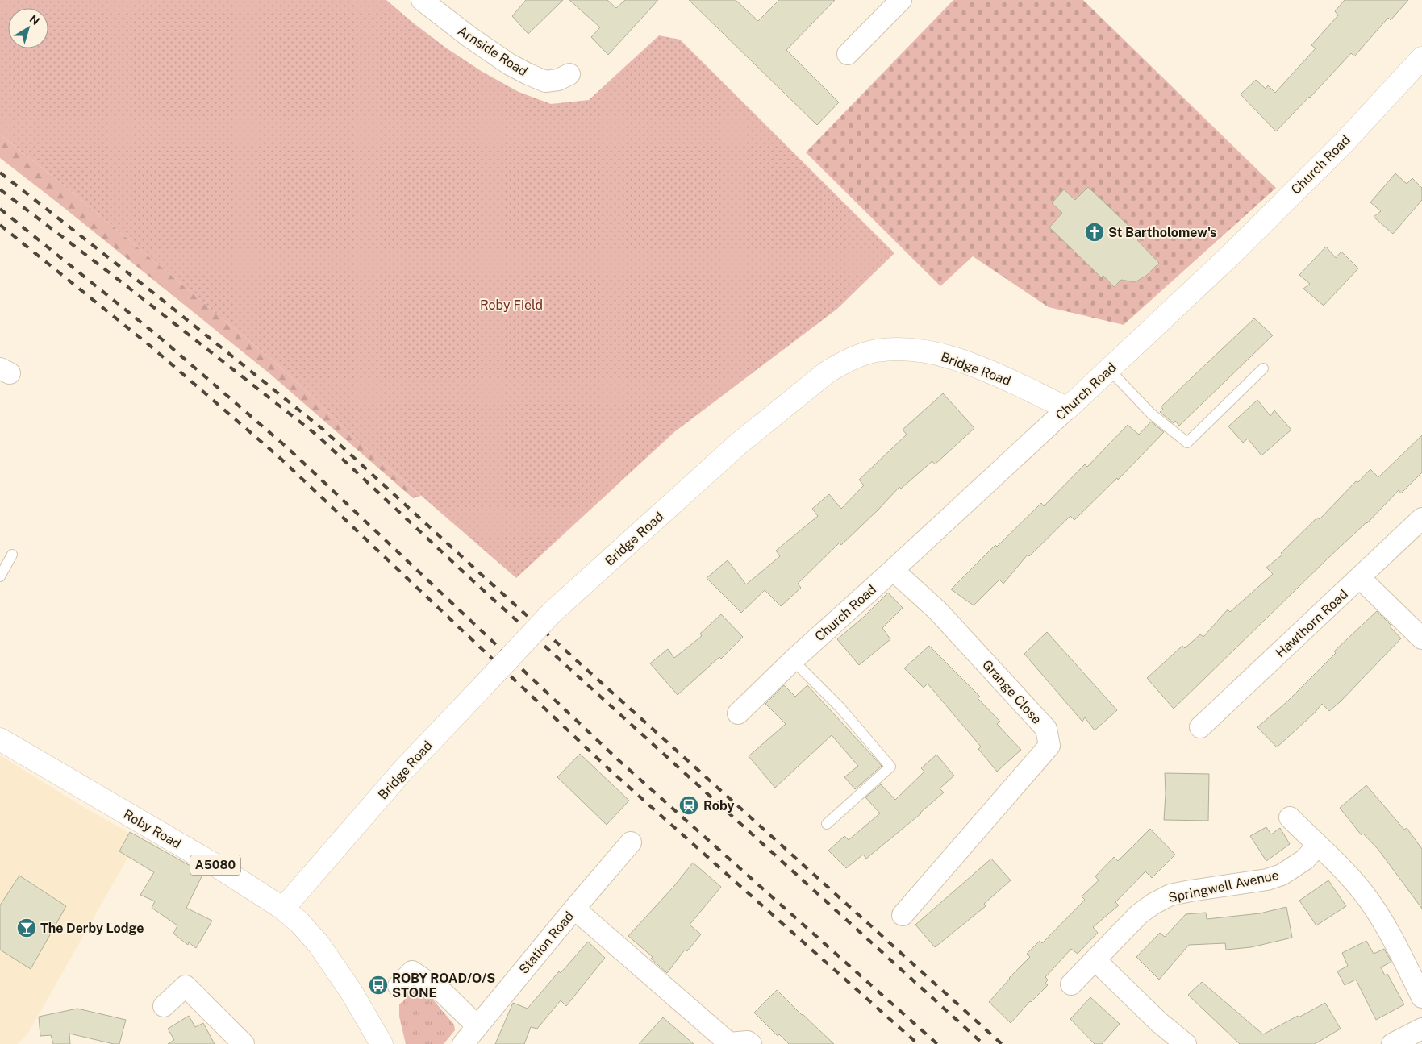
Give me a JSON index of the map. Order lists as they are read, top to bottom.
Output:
{
  "streets": {
    "street": [
      "Arnside Road",
      "Church Road",
      "Bridge Road",
      "Hawthorn Road",
      "Grange Close",
      "Roby Road",
      "A5080",
      "Springwell Avenue",
      "Station Road"
    ]
  },
  "crossings": [
    ["Church Road", "Bridge Road"],
    ["Church Road", "Grange Close"],
    ["Bridge Road", "Roby Road"]
  ],
  "parks": ["Roby Field"],
  "places": {
    "church": ["St Bartholomew's"],
    "station": ["Roby"],
    "bar": ["The Derby Lodge"],
    "bus stop": ["ROBY ROAD/O/S STONE"]
  },
  "north": "top right"
}
